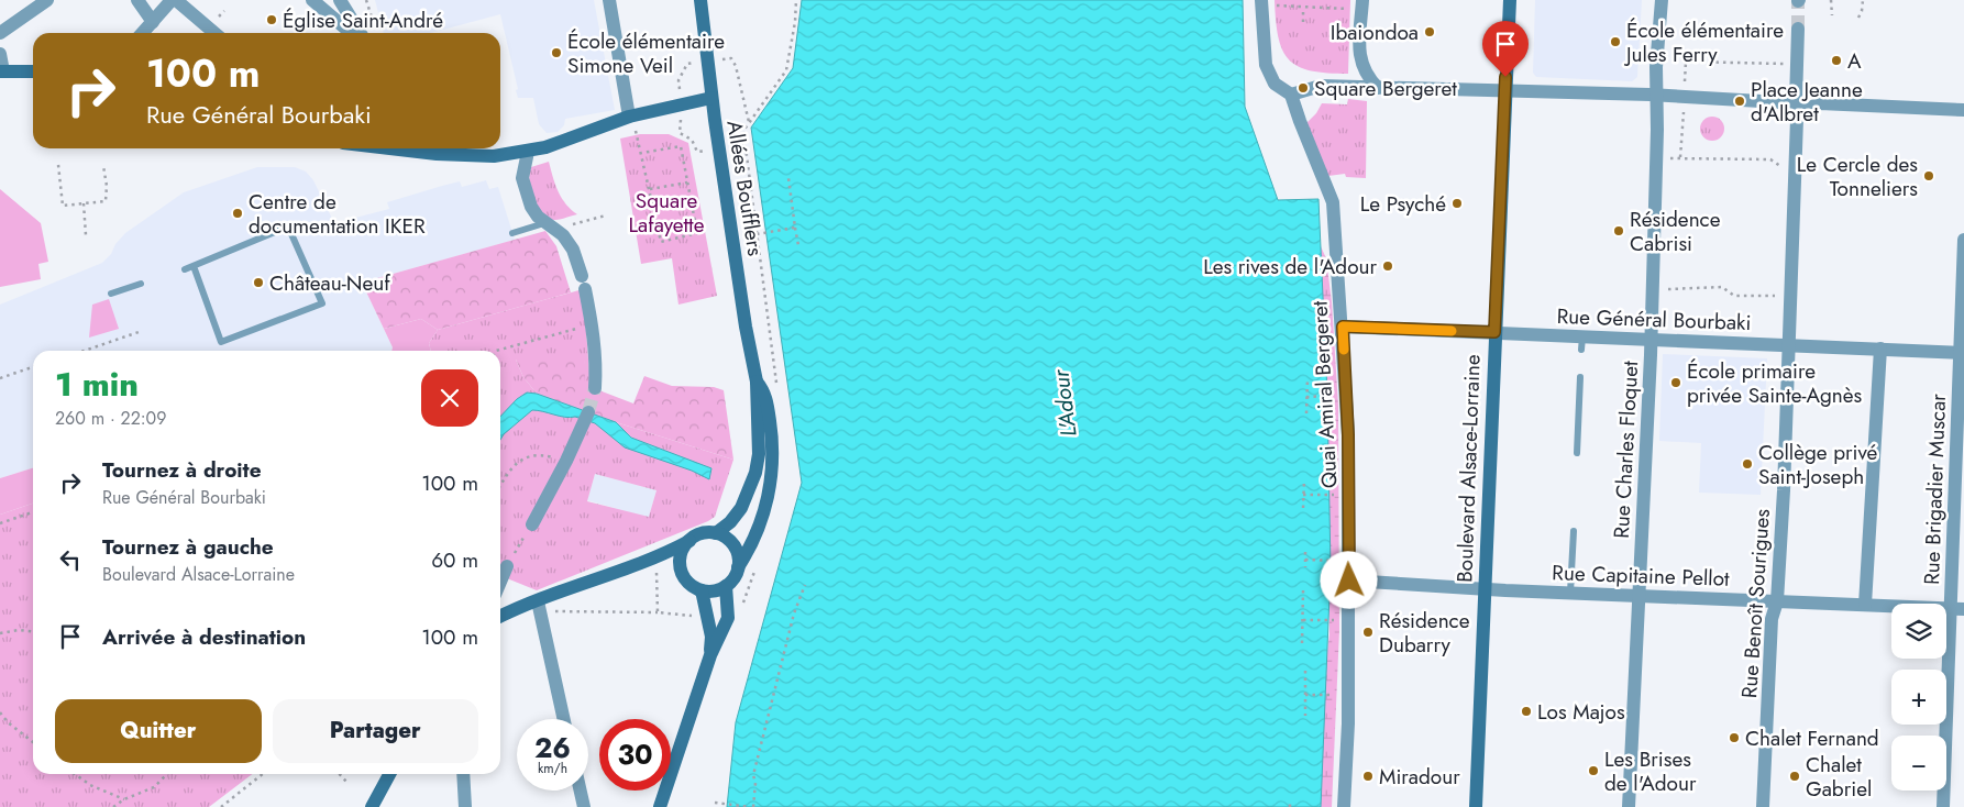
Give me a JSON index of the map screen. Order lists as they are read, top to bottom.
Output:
{
  "streets": {
    "main road": ["Allées Boufflers", "Boulevard Alsace-Lorraine"],
    "street": [
      "Rue Général Bourbaki",
      "Quai Amiral Bergeret",
      "Rue Charles Floquet",
      "Rue Brigadier Muscar",
      "Rue Capitaine Pellot",
      "Rue Benoît Sourigues"
    ]
  },
  "crossings": [
    ["Rue Général Bourbaki", "Quai Amiral Bergeret"],
    ["Rue Général Bourbaki", "Rue Charles Floquet"],
    ["Rue Général Bourbaki", "Boulevard Alsace-Lorraine"],
    ["Rue Général Bourbaki", "Rue Brigadier Muscar"],
    ["Rue Général Bourbaki", "Rue Benoît Sourigues"],
    ["Quai Amiral Bergeret", "Rue Capitaine Pellot"],
    ["Rue Charles Floquet", "Rue Capitaine Pellot"],
    ["Boulevard Alsace-Lorraine", "Rue Capitaine Pellot"],
    ["Rue Brigadier Muscar", "Rue Capitaine Pellot"],
    ["Rue Capitaine Pellot", "Rue Benoît Sourigues"]
  ],
  "water": ["L'Adour"],
  "parks": ["Square Lafayette"],
  "places": [
    "Église Saint-André",
    "Ibaiondoa",
    "École élémentaire Jules Ferry",
    "École élémentaire Simone Veil",
    "A",
    "Square Bergeret",
    "Place Jeanne d'Albret",
    "Le Cercle des Tonneliers",
    "Le Psyché",
    "Centre de documentation IKER",
    "Résidence Cabrisi",
    "Les rives de l'Adour",
    "Château-Neuf",
    "École primaire privée Sainte-Agnès",
    "Collège privé Saint-Joseph",
    "Résidence Dubarry",
    "Los Majos",
    "Chalet Fernand",
    "Les Brises de l'Adour",
    "Miradour",
    "Chalet Gabriel"
  ],
  "page": {
    "turn": ["100 m", "Rue Général Bourbaki"],
    "heading": ["1 min", "260 m · 22:09"],
    "list": [
      {
        "name": "Tournez à droite",
        "note": "Rue Général Bourbaki",
        "value": "100 m"
      },
      {
        "name": "Tournez à gauche",
        "note": "Boulevard Alsace-Lorraine",
        "value": "60 m"
      },
      {
        "name": "Arrivée à destination",
        "value": "100 m"
      }
    ],
    "map_buttons": ["+", "−"],
    "buttons": ["Quitter", "Partager"],
    "speed": "26 km/h",
    "limit": "30"
  }
}
